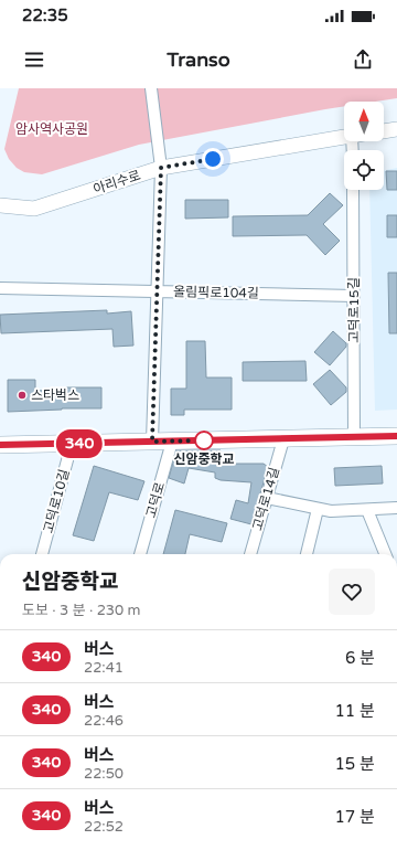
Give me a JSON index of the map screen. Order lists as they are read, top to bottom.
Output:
{
  "streets": {
    "street": [
      "아리수로",
      "올림픽로104길",
      "고덕로15길",
      "고덕로14길",
      "고덕로",
      "고덕로10길"
    ]
  },
  "crossings": [
    ["올림픽로104길", "고덕로15길"]
  ],
  "parks": ["암사역사공원"],
  "places": ["스타벅스", "신암중학교"],
  "lines": ["bus line 340"],
  "north": "top",
  "page": {
    "status": "22:35",
    "header": "Transo",
    "on_map": "340",
    "heading": ["신암중학교", "도보 · 3 분 · 230 m"],
    "list": [
      {
        "mark": "340",
        "name": "버스",
        "note": "22:41",
        "value": "6 분"
      },
      {
        "mark": "340",
        "name": "버스",
        "note": "22:46",
        "value": "11 분"
      },
      {
        "mark": "340",
        "name": "버스",
        "note": "22:50",
        "value": "15 분"
      },
      {
        "mark": "340",
        "name": "버스",
        "note": "22:52",
        "value": "17 분"
      }
    ]
  }
}
